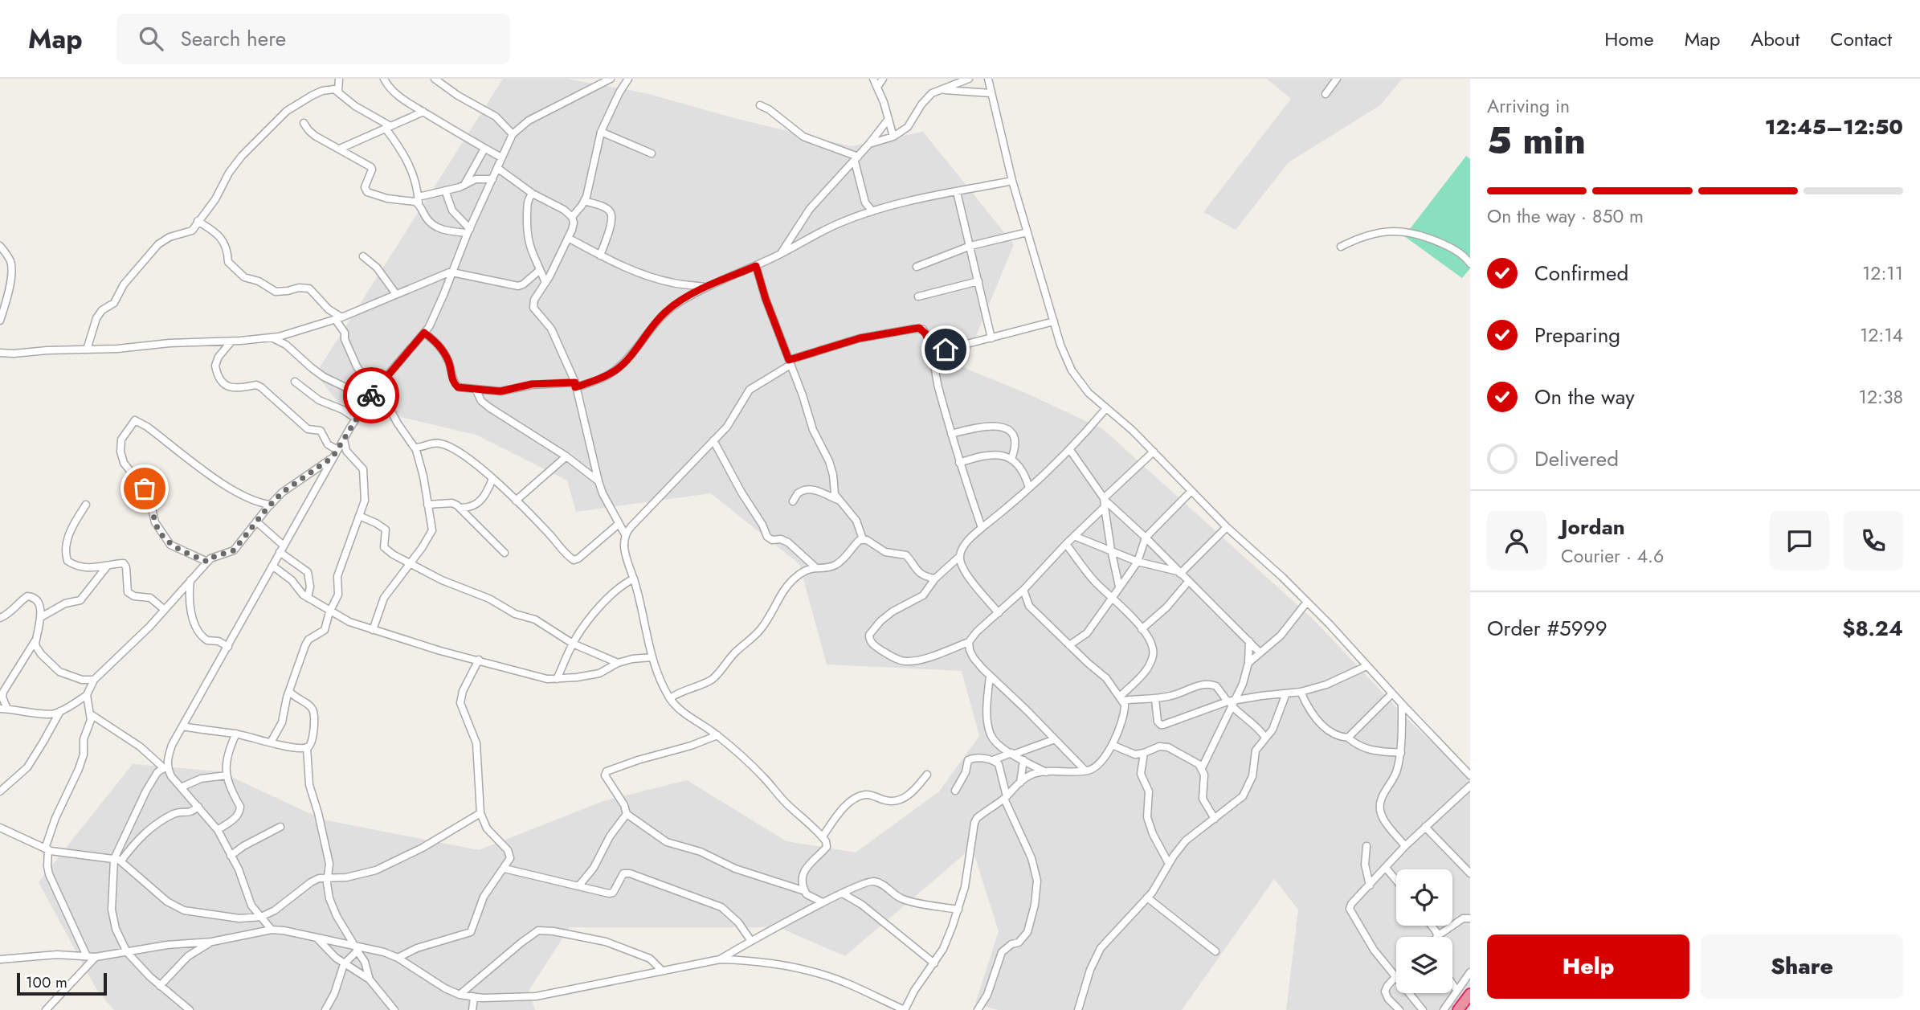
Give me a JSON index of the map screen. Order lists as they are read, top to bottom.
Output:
{
  "scale_bar": "100 m",
  "page": {
    "header": "Map",
    "search": "Search here",
    "nav": [
      "Home",
      "Map",
      "About",
      "Contact"
    ],
    "heading": ["5 min", "Arriving in", "12:45–12:50"],
    "panel": [
      "Jordan",
      "Courier · 4.6",
      "Order #5999",
      "$8.24"
    ],
    "bar": "On the way · 850 m",
    "list": [
      ["Confirmed", "12:11"],
      ["Preparing", "12:14"],
      ["On the way", "12:38"],
      "Delivered"
    ],
    "buttons": ["Help", "Share"],
    "scale": "100 m"
  }
}
